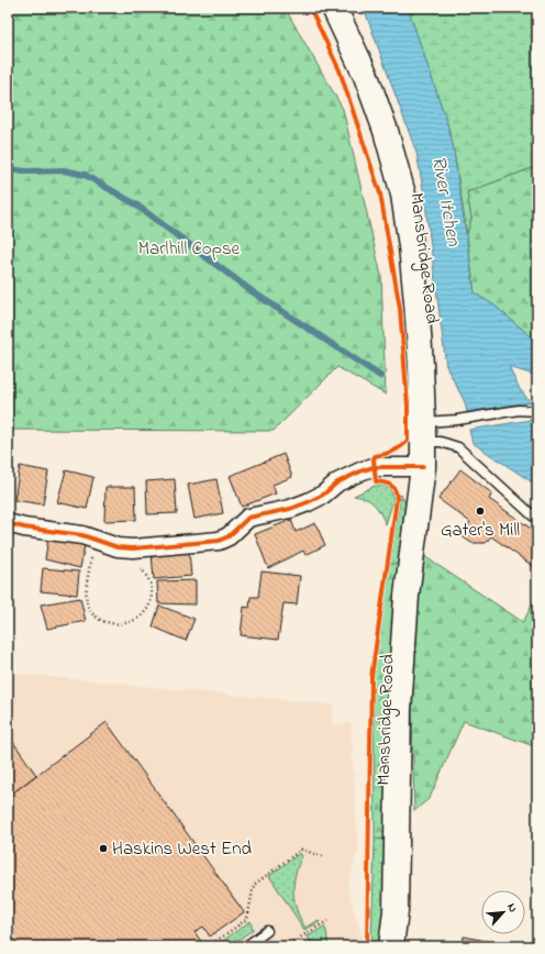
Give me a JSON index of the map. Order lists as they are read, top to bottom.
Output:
{
  "streets": {
    "main road": ["Mansbridge Road"]
  },
  "water": ["River Itchen"],
  "parks": ["Marlhill Copse"],
  "places": ["Gater's Mill", "Haskins West End"],
  "north": "top right"
}
